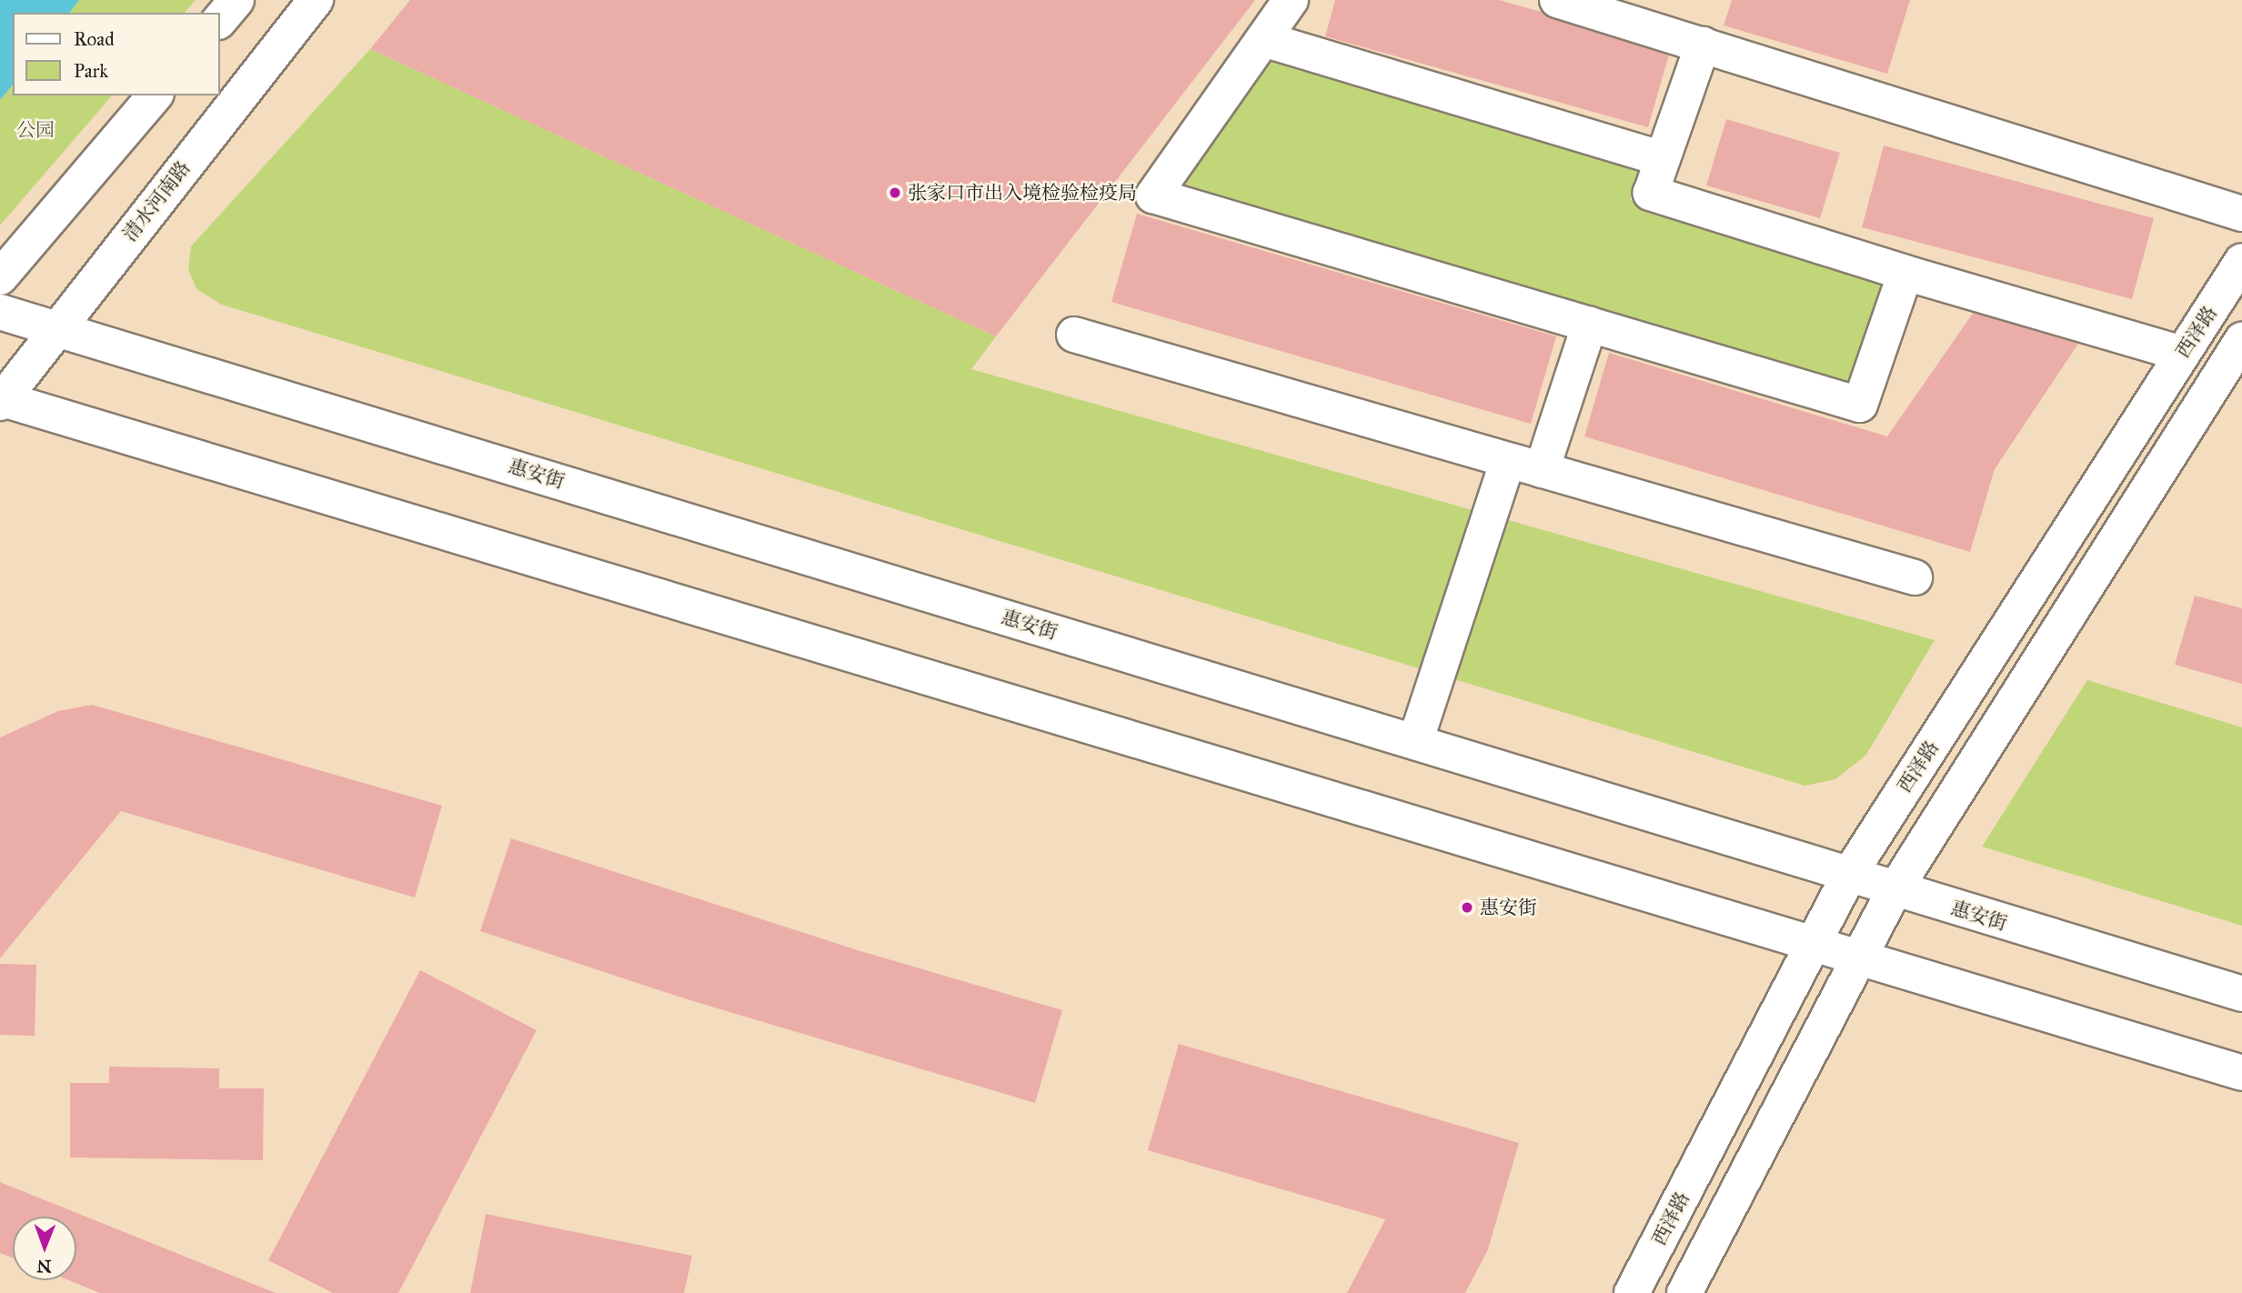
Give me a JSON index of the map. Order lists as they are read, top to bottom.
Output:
{
  "streets": {
    "main road": ["清水河南路", "西泽路", "惠安街"]
  },
  "crossings": [
    ["清水河南路", "惠安街"],
    ["西泽路", "惠安街"]
  ],
  "parks": ["公园"],
  "places": ["张家口市出入境检验检疫局", "惠安街"],
  "legend": ["Road", "Park"],
  "north": "bottom"
}
